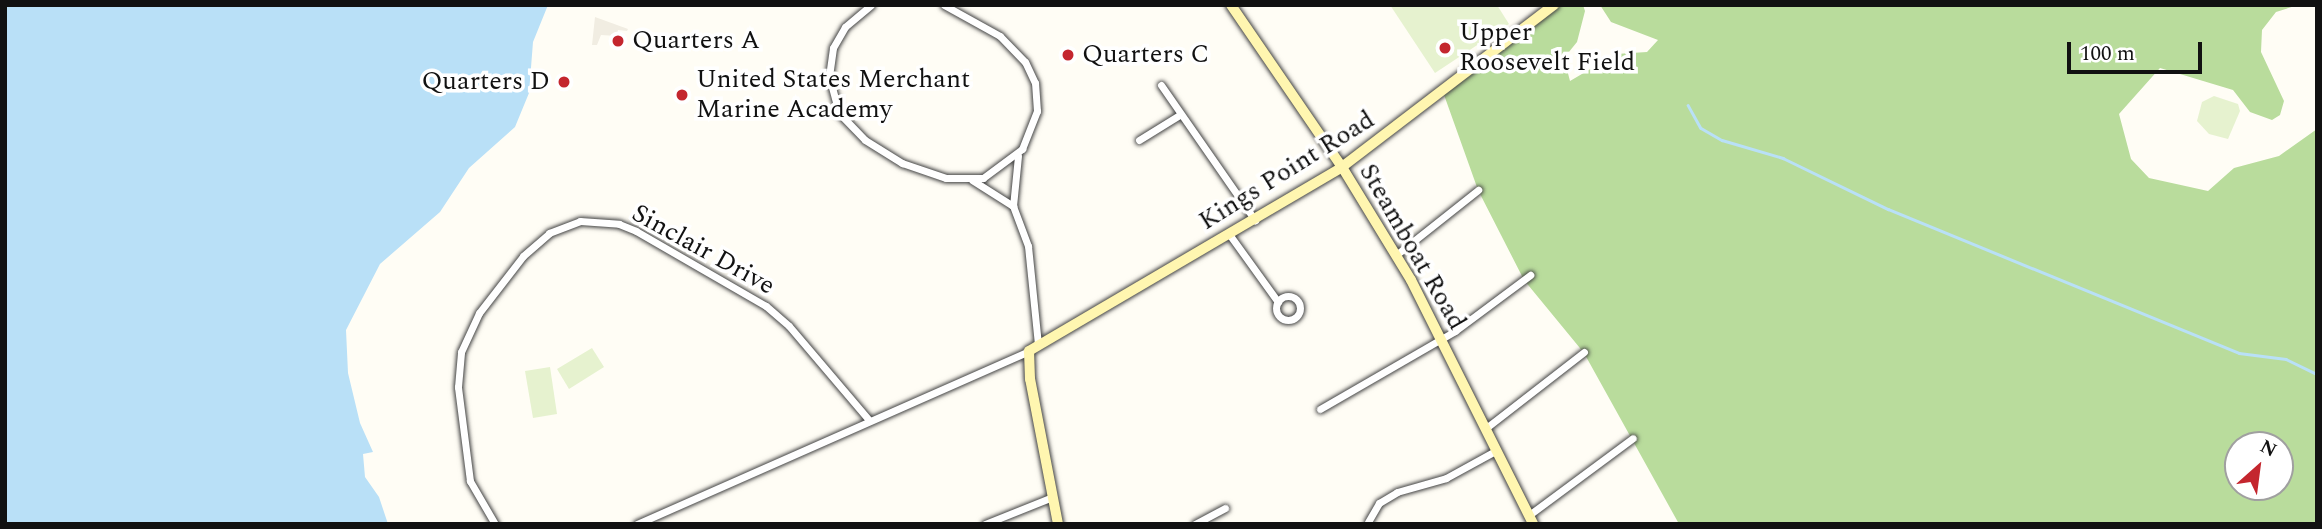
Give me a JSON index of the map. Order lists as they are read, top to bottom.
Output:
{
  "streets": {
    "main road": ["Kings Point Road", "Steamboat Road"],
    "street": ["Sinclair Drive"]
  },
  "crossings": [
    ["Kings Point Road", "Steamboat Road"]
  ],
  "places": [
    "Quarters A",
    "Upper Roosevelt Field",
    "Quarters C",
    "Quarters D",
    "United States Merchant Marine Academy"
  ],
  "scale_bar": "100 m",
  "north": "top right"
}
